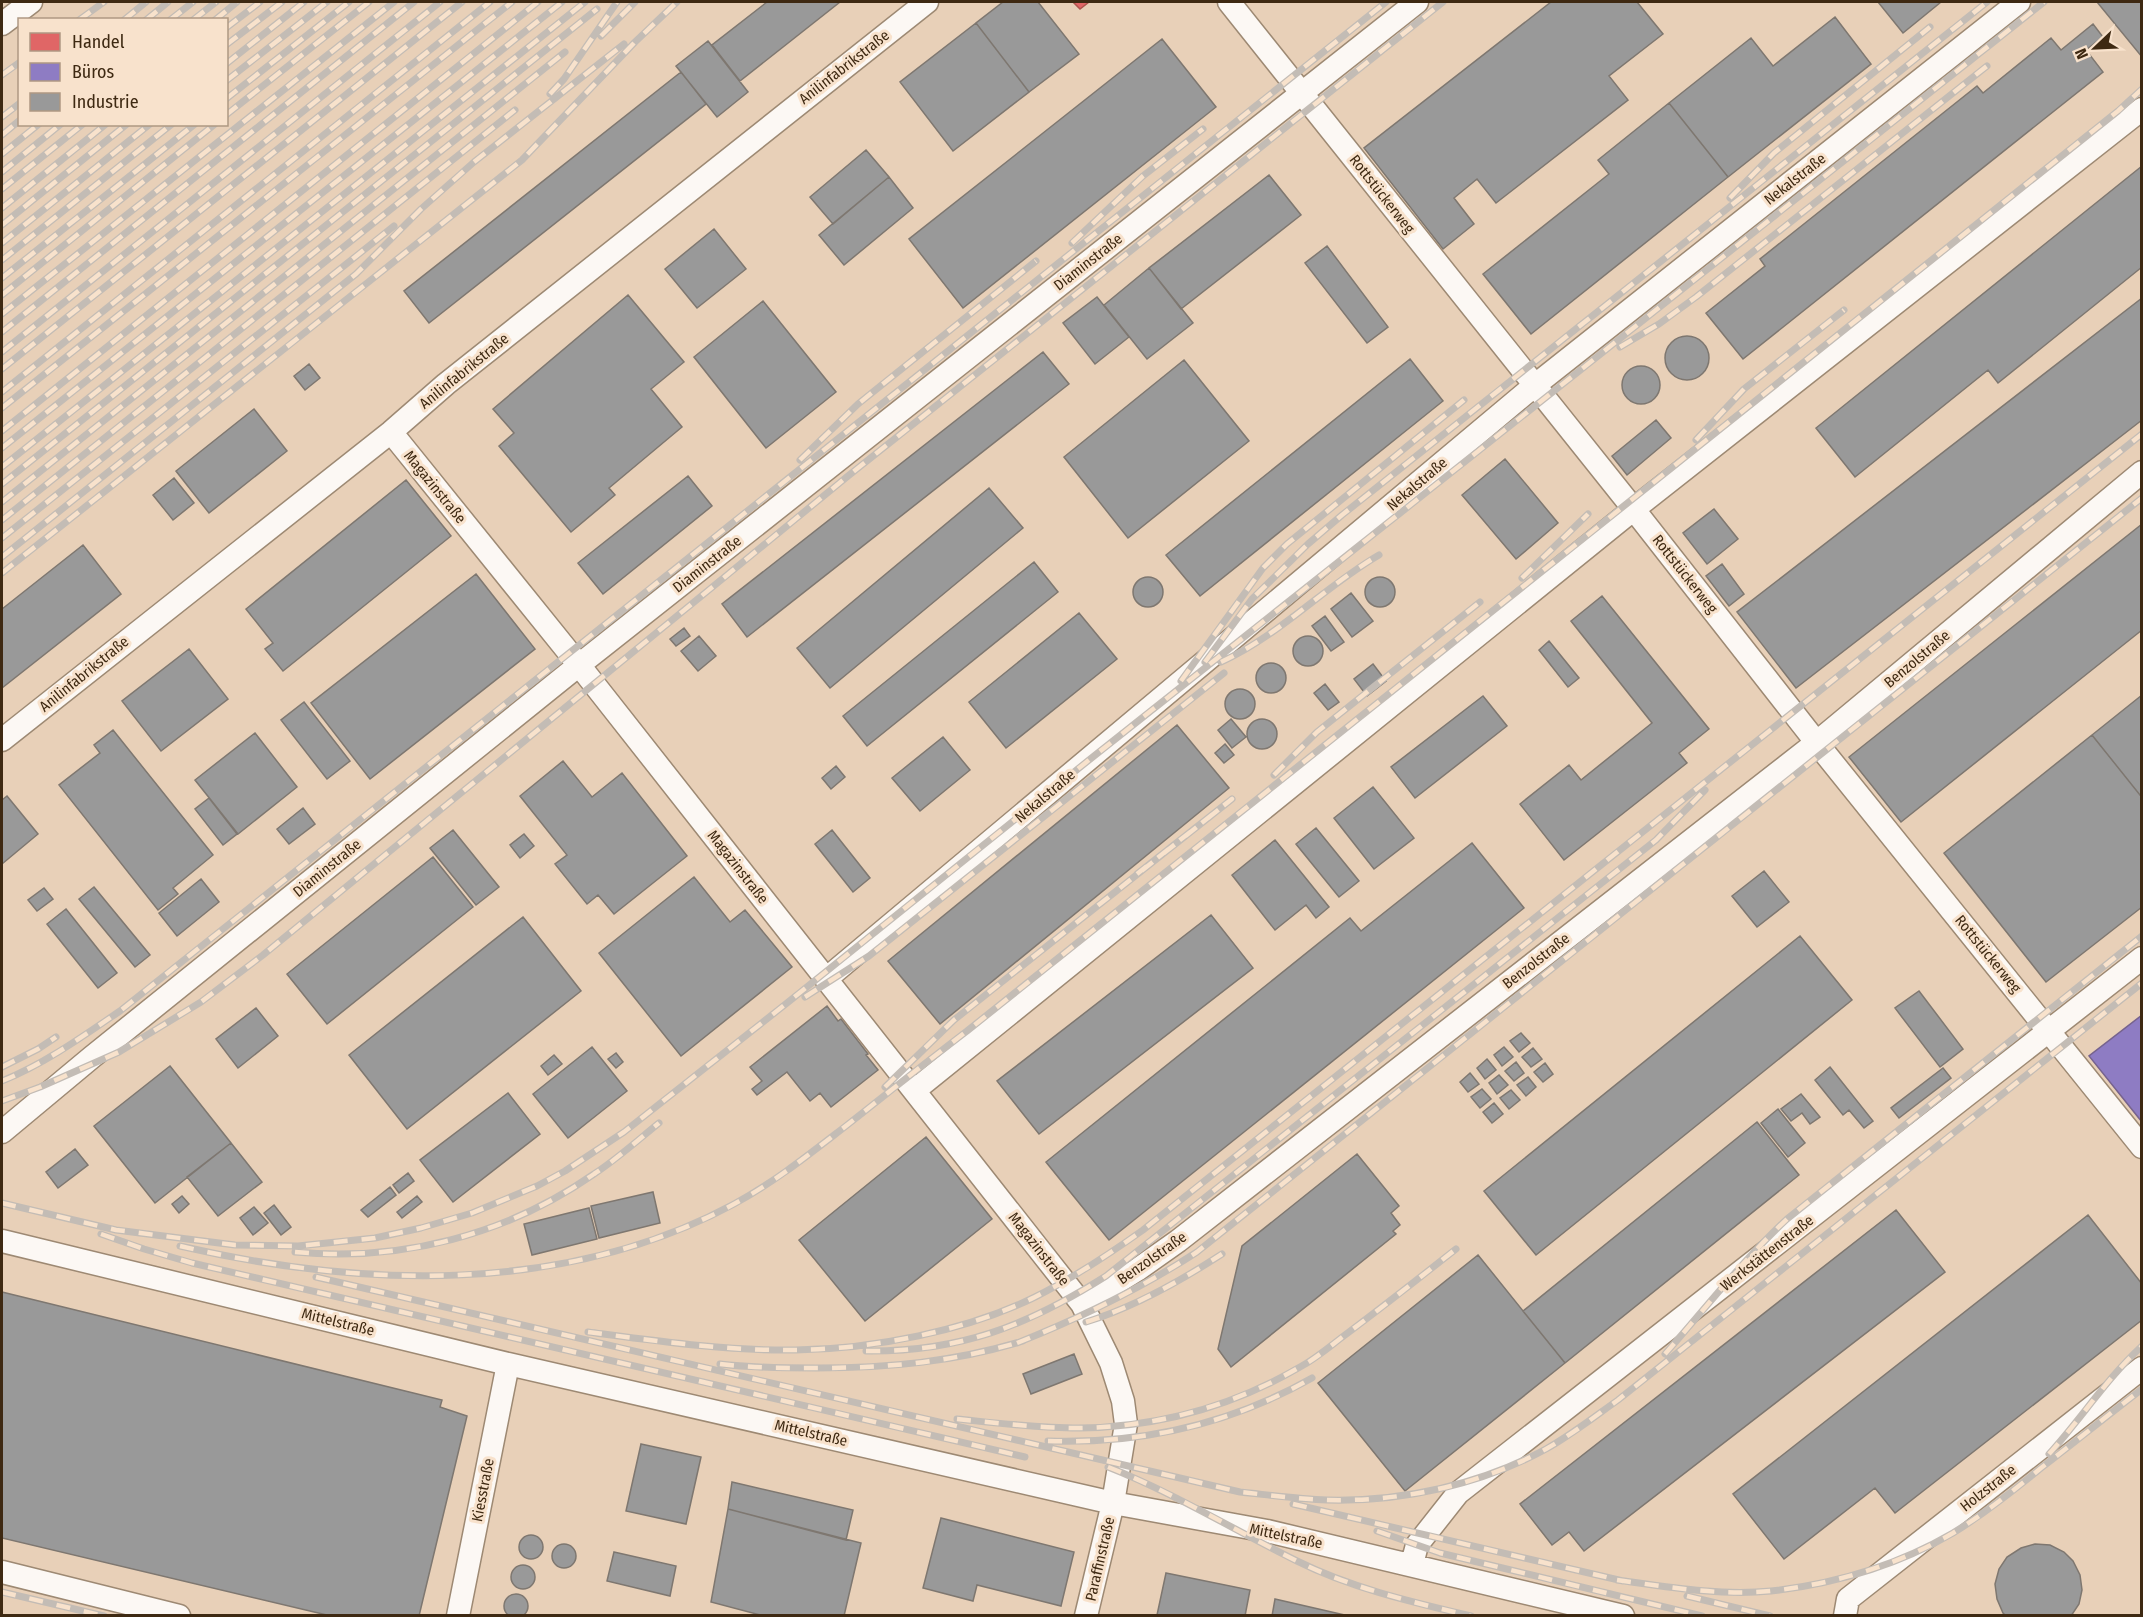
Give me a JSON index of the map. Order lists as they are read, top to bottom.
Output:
{
  "streets": {
    "street": [
      "Anilinfabrikstraße",
      "Nekalstraße",
      "Rottstückerweg",
      "Diaminstraße",
      "Magazinstraße",
      "Benzolstraße",
      "Werkstättenstraße",
      "Mittelstraße",
      "Holzstraße",
      "Kiesstraße",
      "Paraffinstraße"
    ]
  },
  "crossings": [
    ["Anilinfabrikstraße", "Magazinstraße"],
    ["Nekalstraße", "Rottstückerweg"],
    ["Nekalstraße", "Magazinstraße"],
    ["Rottstückerweg", "Diaminstraße"],
    ["Rottstückerweg", "Benzolstraße"],
    ["Rottstückerweg", "Werkstättenstraße"],
    ["Diaminstraße", "Magazinstraße"],
    ["Magazinstraße", "Benzolstraße"],
    ["Werkstättenstraße", "Mittelstraße"],
    ["Mittelstraße", "Kiesstraße"],
    ["Mittelstraße", "Paraffinstraße"]
  ],
  "legend": ["Handel", "Büros", "Industrie"],
  "north": "bottom left"
}
